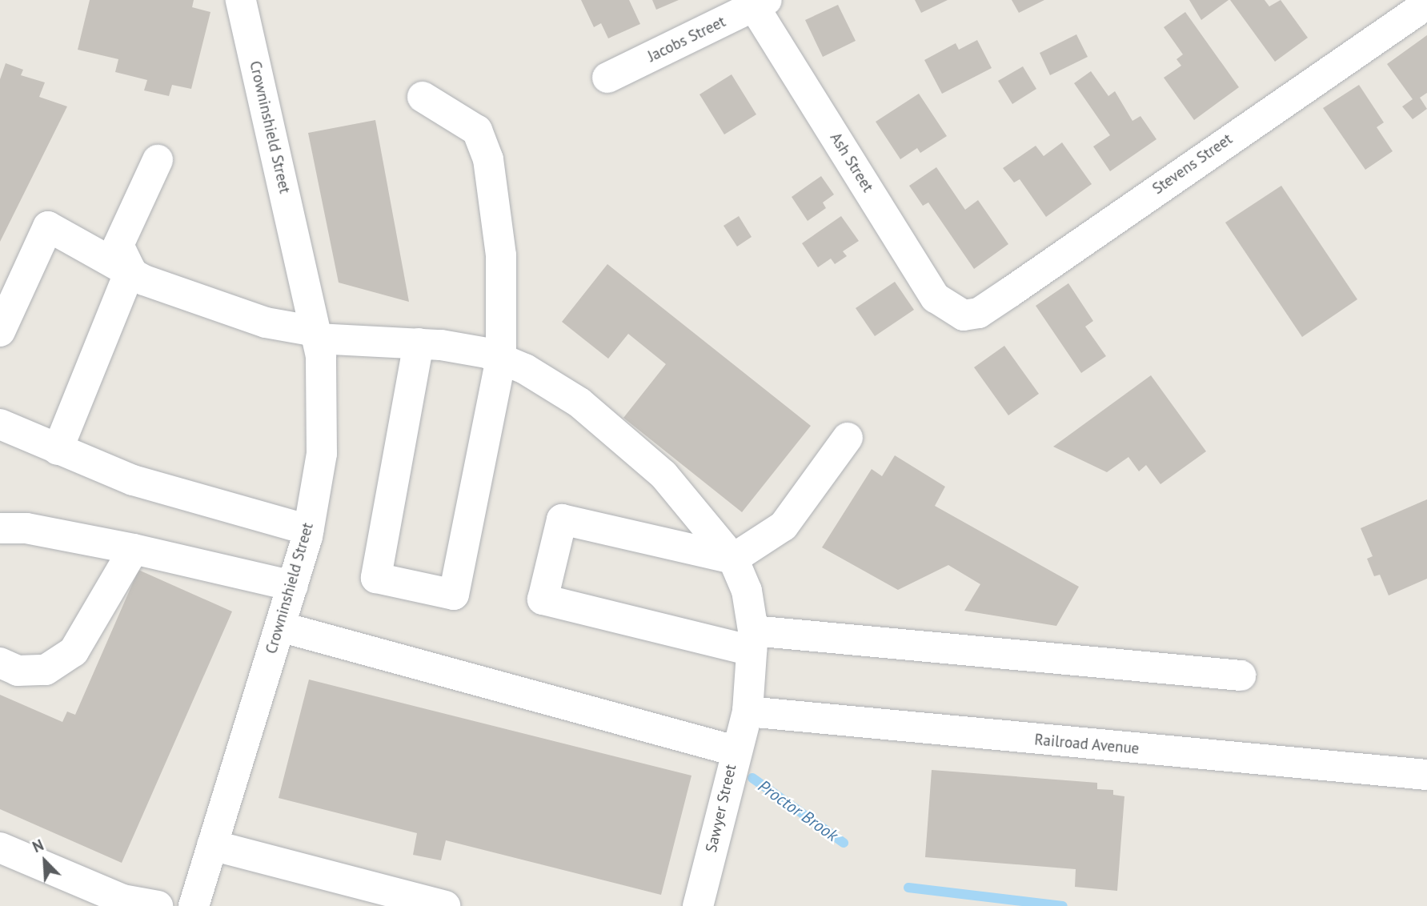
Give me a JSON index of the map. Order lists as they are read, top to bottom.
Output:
{
  "streets": {
    "street": [
      "Jacobs Street",
      "Crowninshield Street",
      "Ash Street",
      "Stevens Street",
      "Railroad Avenue",
      "Sawyer Street"
    ]
  },
  "crossings": [
    ["Jacobs Street", "Ash Street"],
    ["Crowninshield Street", "Sawyer Street"],
    ["Ash Street", "Stevens Street"],
    ["Railroad Avenue", "Sawyer Street"]
  ],
  "water": ["Proctor Brook"],
  "north": "top left"
}
